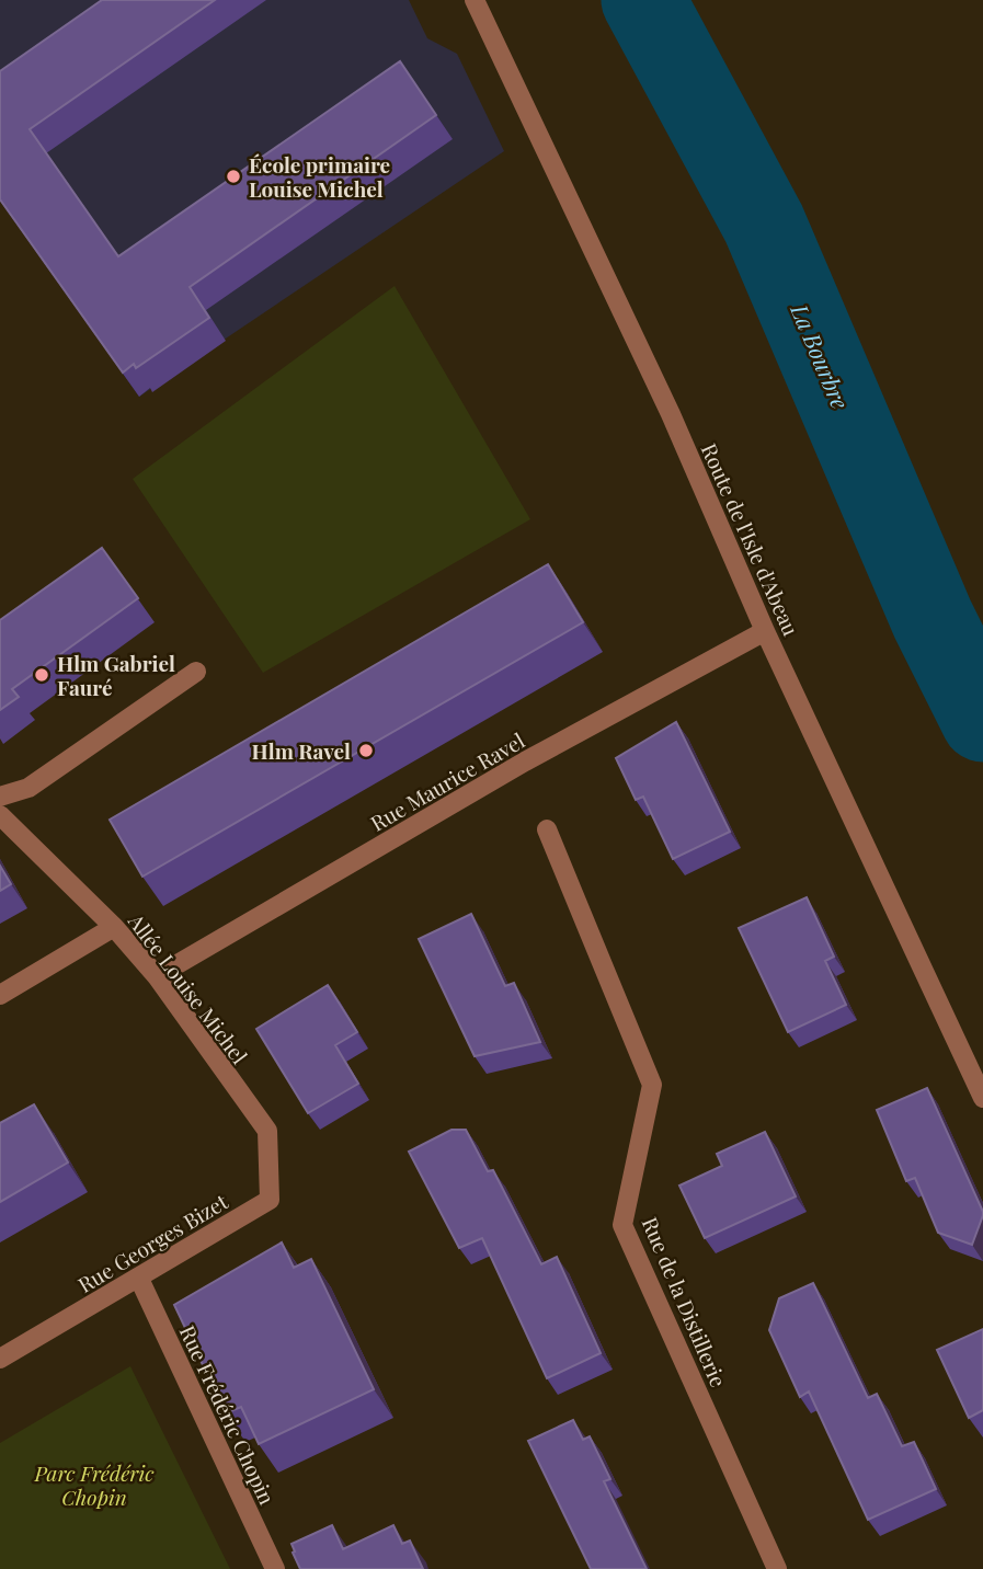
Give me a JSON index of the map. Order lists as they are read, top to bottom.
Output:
{
  "streets": {
    "street": [
      "Route de l'Isle d'Abeau",
      "Rue Maurice Ravel",
      "Allée Louise Michel",
      "Rue Georges Bizet",
      "Rue de la Distillerie",
      "Rue Frédéric Chopin"
    ]
  },
  "crossings": [
    ["Route de l'Isle d'Abeau", "Rue Maurice Ravel"],
    ["Rue Maurice Ravel", "Allée Louise Michel"],
    ["Allée Louise Michel", "Rue Georges Bizet"],
    ["Rue Georges Bizet", "Rue Frédéric Chopin"]
  ],
  "water": ["La Bourbre"],
  "parks": ["Parc Frédéric Chopin"],
  "places": ["École primaire Louise Michel", "Hlm Gabriel Fauré", "Hlm Ravel"]
}
